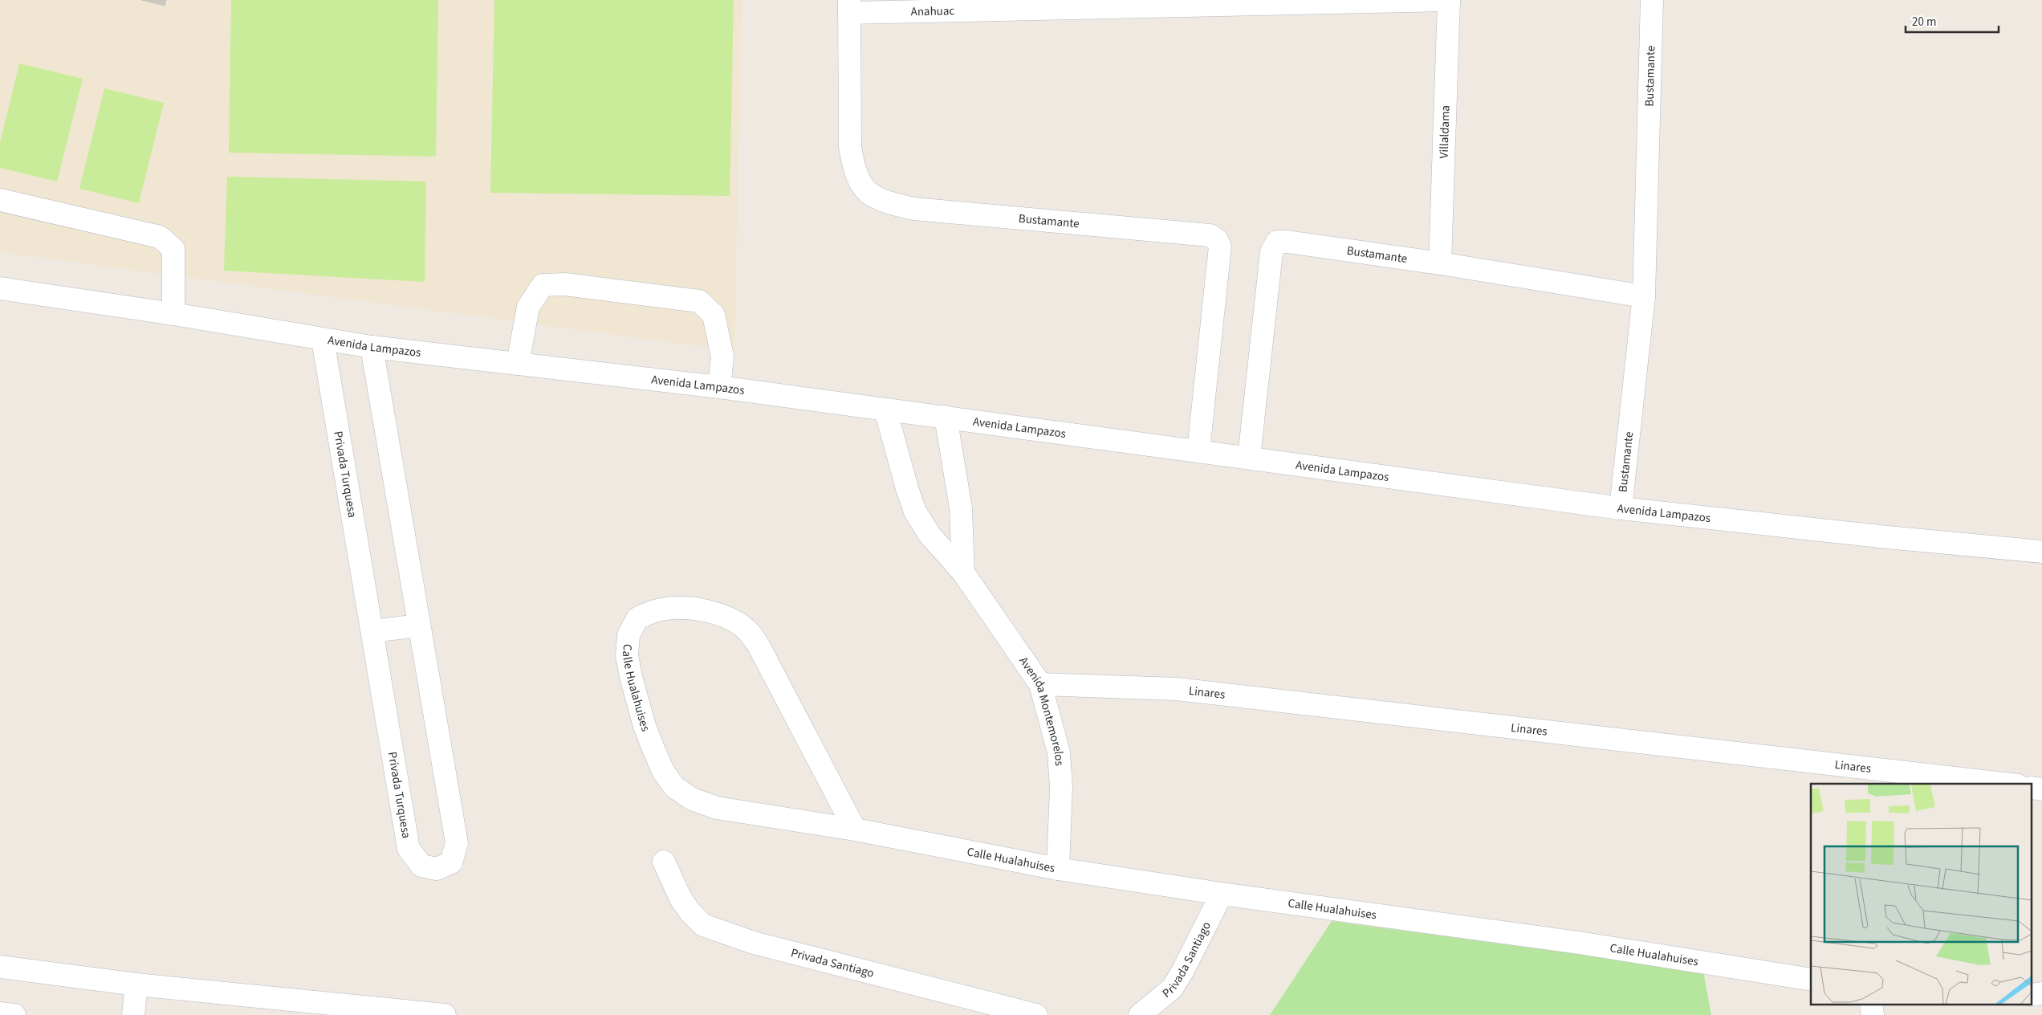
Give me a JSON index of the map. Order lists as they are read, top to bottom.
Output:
{
  "streets": {
    "street": [
      "Anahuac",
      "Bustamante",
      "Villaldama",
      "Avenida Lampazos",
      "Privada Turquesa",
      "Calle Hualahuises",
      "Linares",
      "Avenida Montemorelos",
      "Privada Santiago"
    ]
  },
  "crossings": [
    ["Anahuac", "Bustamante"],
    ["Anahuac", "Villaldama"],
    ["Bustamante", "Villaldama"],
    ["Bustamante", "Avenida Lampazos"],
    ["Avenida Lampazos", "Privada Turquesa"],
    ["Avenida Lampazos", "Avenida Montemorelos"],
    ["Calle Hualahuises", "Avenida Montemorelos"],
    ["Calle Hualahuises", "Privada Santiago"],
    ["Linares", "Avenida Montemorelos"]
  ],
  "scale_bar": "20 m"
}
